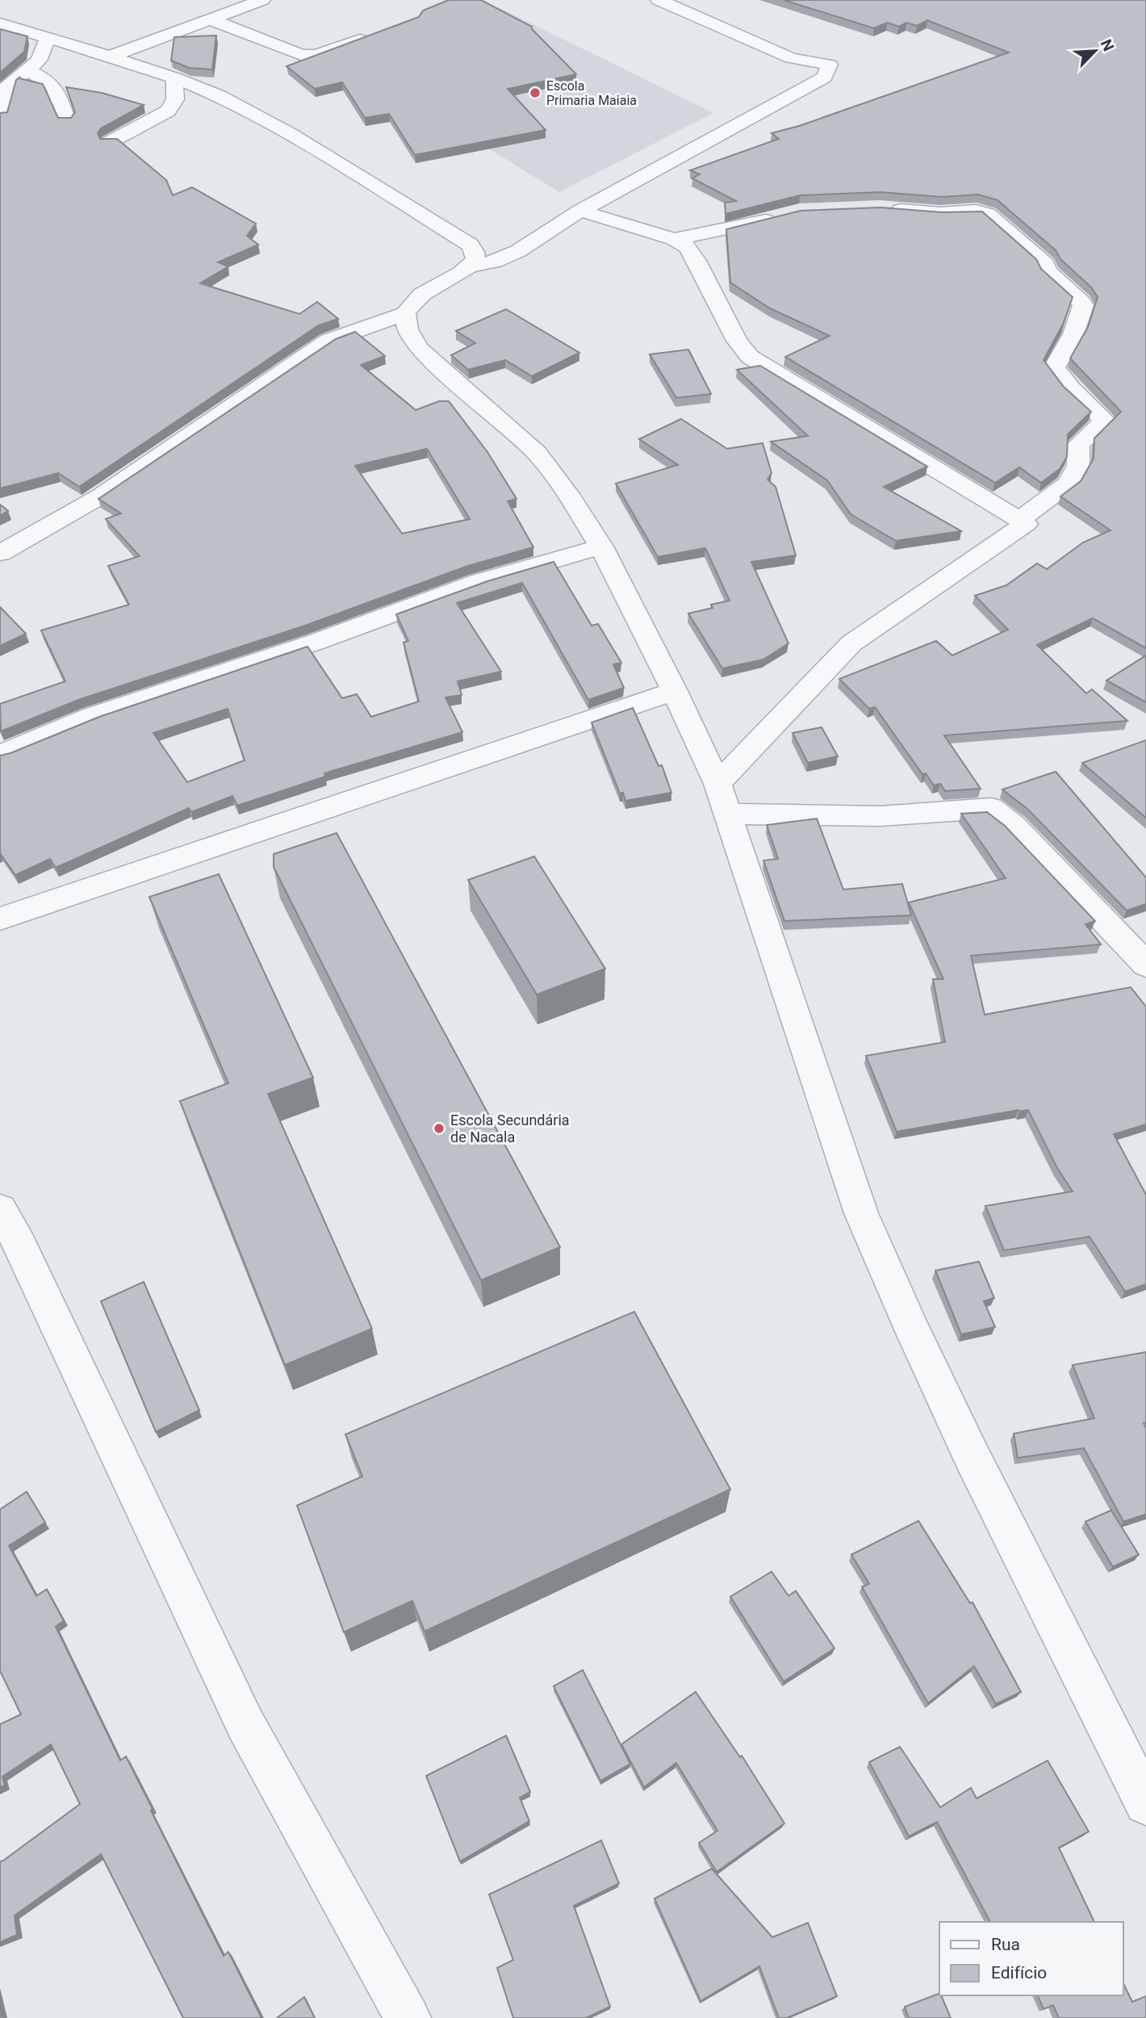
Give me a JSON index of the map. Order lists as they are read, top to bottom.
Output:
{
  "places": ["Escola Primaria Maiaia", "Escola Secundária de Nacala"],
  "legend": ["Rua", "Edifício"],
  "north": "top right"
}
